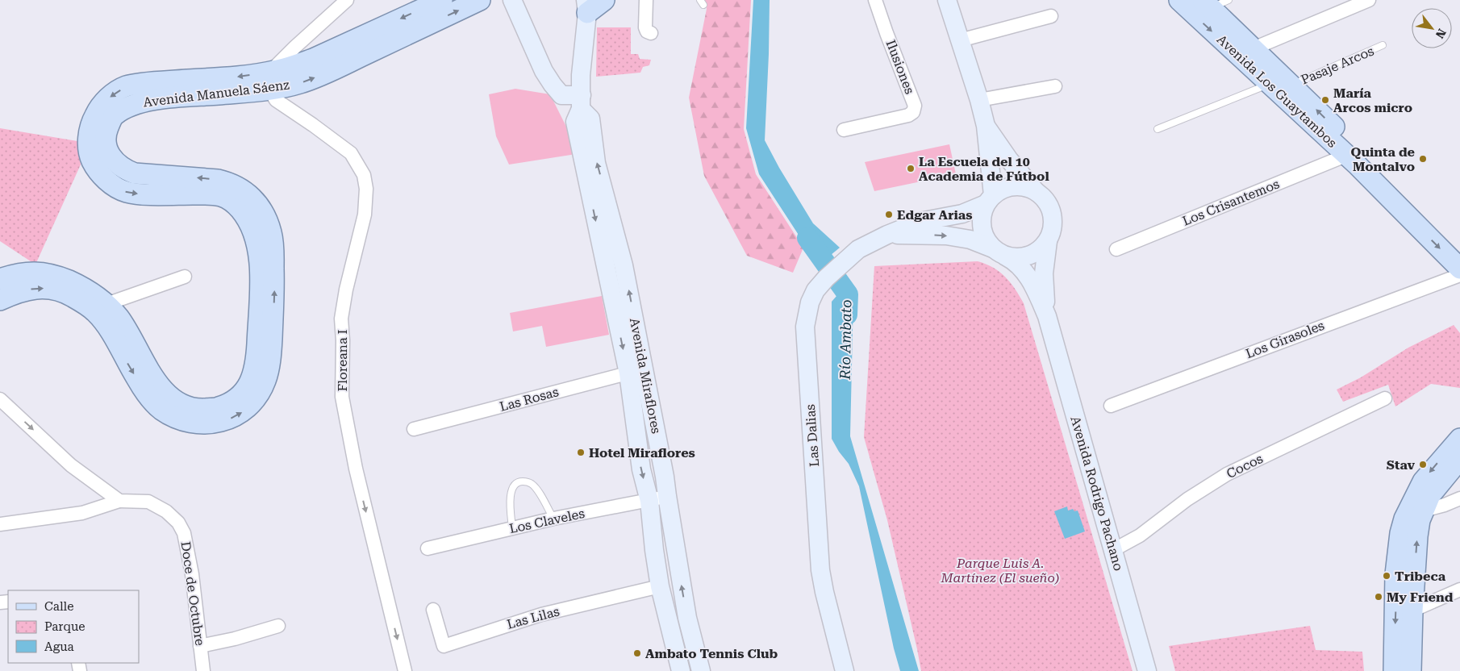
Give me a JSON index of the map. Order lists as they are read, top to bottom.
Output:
{
  "streets": {
    "main road": [
      "Avenida Los Guaytambos",
      "Avenida Manuela Sáenz",
      "Avenida Miraflores",
      "Las Dalias",
      "Avenida Rodrigo Pachano"
    ],
    "street": [
      "Ilusiones",
      "Los Crisantemos",
      "Los Girasoles",
      "Floreana I",
      "Las Rosas",
      "Cocos",
      "Los Claveles",
      "Doce de Octubre",
      "Las Lilas"
    ],
    "lane": ["Pasaje Arcos"]
  },
  "crossings": [
    ["Pasaje Arcos", "Avenida Los Guaytambos"],
    ["Avenida Los Guaytambos", "Los Crisantemos"],
    ["Avenida Manuela Sáenz", "Floreana I"],
    ["Avenida Miraflores", "Las Rosas"],
    ["Avenida Miraflores", "Los Claveles"],
    ["Avenida Miraflores", "Las Lilas"],
    ["Las Dalias", "Avenida Rodrigo Pachano"],
    ["Cocos", "Avenida Rodrigo Pachano"]
  ],
  "one_way": ["Floreana I"],
  "water": ["Río Ambato"],
  "parks": ["Parque Luis A. Martínez (El sueño)"],
  "places": [
    "María Arcos micro",
    "Quinta de Montalvo",
    "La Escuela del 10 Academia de Fútbol",
    "Edgar Arias",
    "Hotel Miraflores",
    "Stav",
    "Tribeca",
    "My Friend",
    "Ambato Tennis Club"
  ],
  "legend": ["Calle", "Parque", "Agua"],
  "north": "bottom right"
}
